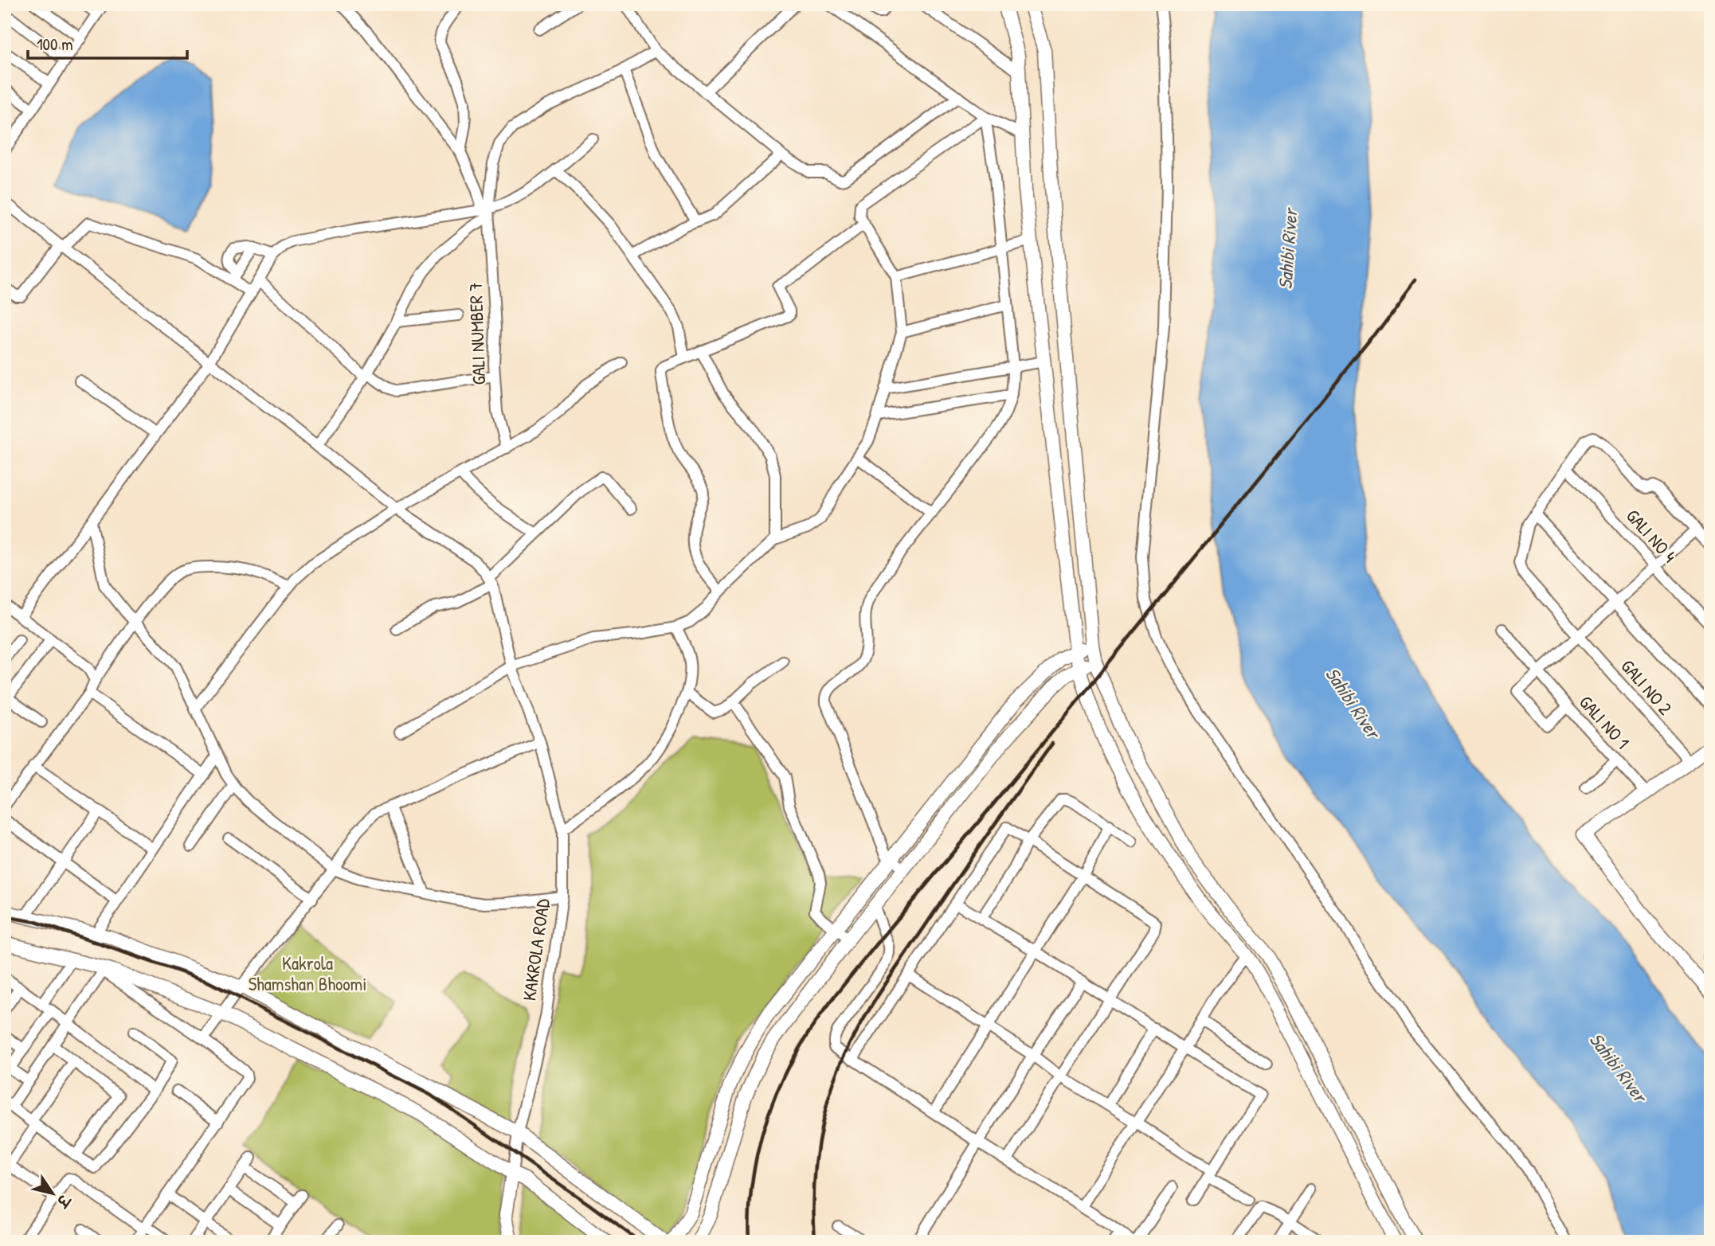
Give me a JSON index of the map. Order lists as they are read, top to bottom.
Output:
{
  "streets": {
    "street": [
      "GALI NUMBER 7",
      "GALI NO 4",
      "GALI NO 2",
      "GALI NO 1",
      "KAKROLA ROAD"
    ]
  },
  "water": ["Sahibi River"],
  "parks": ["Kakrola Shamshan Bhoomi"],
  "scale_bar": "100 m",
  "north": "bottom right"
}
